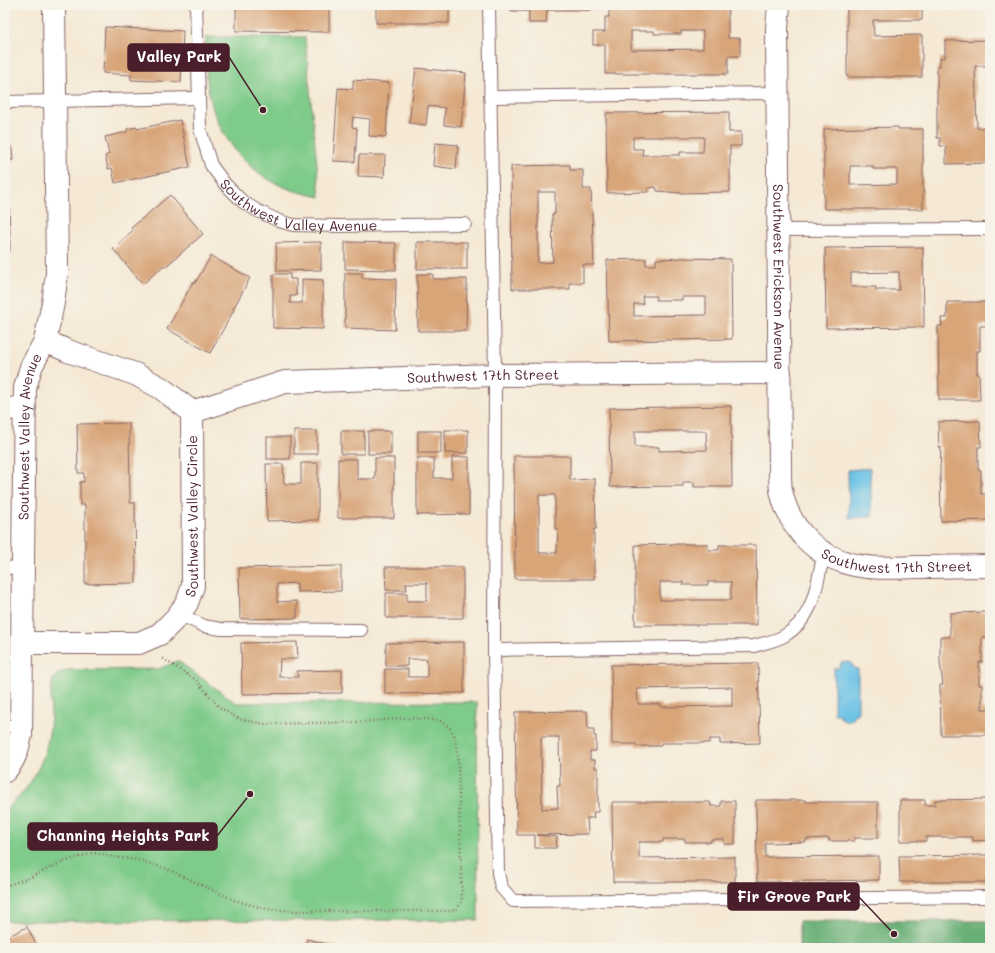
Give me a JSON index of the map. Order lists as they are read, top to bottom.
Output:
{
  "streets": {
    "street": [
      "Southwest Valley Avenue",
      "Southwest Erickson Avenue",
      "Southwest 17th Street",
      "Southwest Valley Circle"
    ]
  },
  "crossings": [
    ["Southwest Valley Avenue", "Southwest Valley Circle"],
    ["Southwest Erickson Avenue", "Southwest 17th Street"],
    ["Southwest 17th Street", "Southwest Valley Circle"]
  ],
  "places": ["Valley Park", "Channing Heights Park", "Fir Grove Park"]
}
